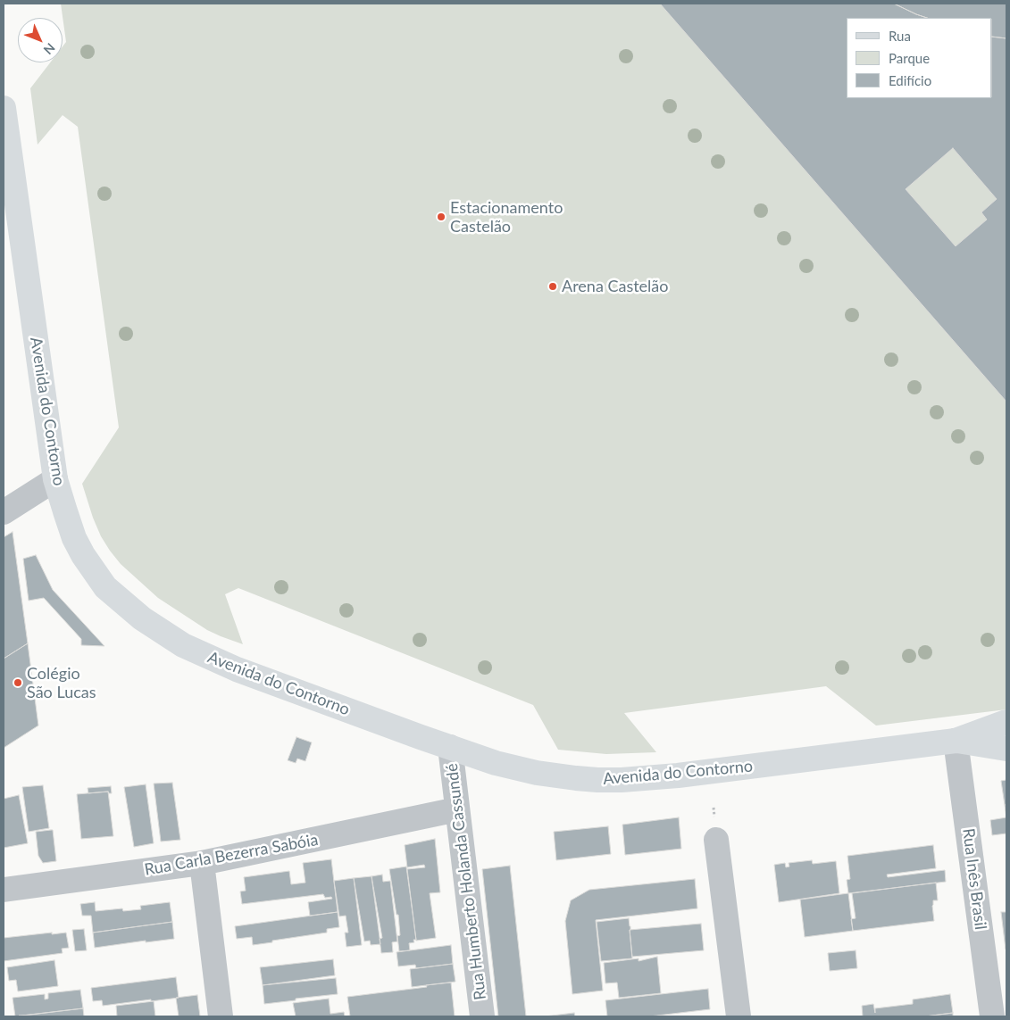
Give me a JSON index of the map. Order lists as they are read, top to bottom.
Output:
{
  "streets": {
    "street": [
      "Avenida do Contorno",
      "Rua Carla Bezerra Sabóia",
      "Rua Inês Brasil",
      "Rua Humberto Holanda Cassundé"
    ]
  },
  "crossings": [
    ["Avenida do Contorno", "Rua Inês Brasil"],
    ["Avenida do Contorno", "Rua Humberto Holanda Cassundé"],
    ["Rua Carla Bezerra Sabóia", "Rua Humberto Holanda Cassundé"]
  ],
  "places": ["Estacionamento Castelão", "Arena Castelão", "Colégio São Lucas"],
  "legend": ["Rua", "Parque", "Edifício"],
  "north": "bottom right"
}
